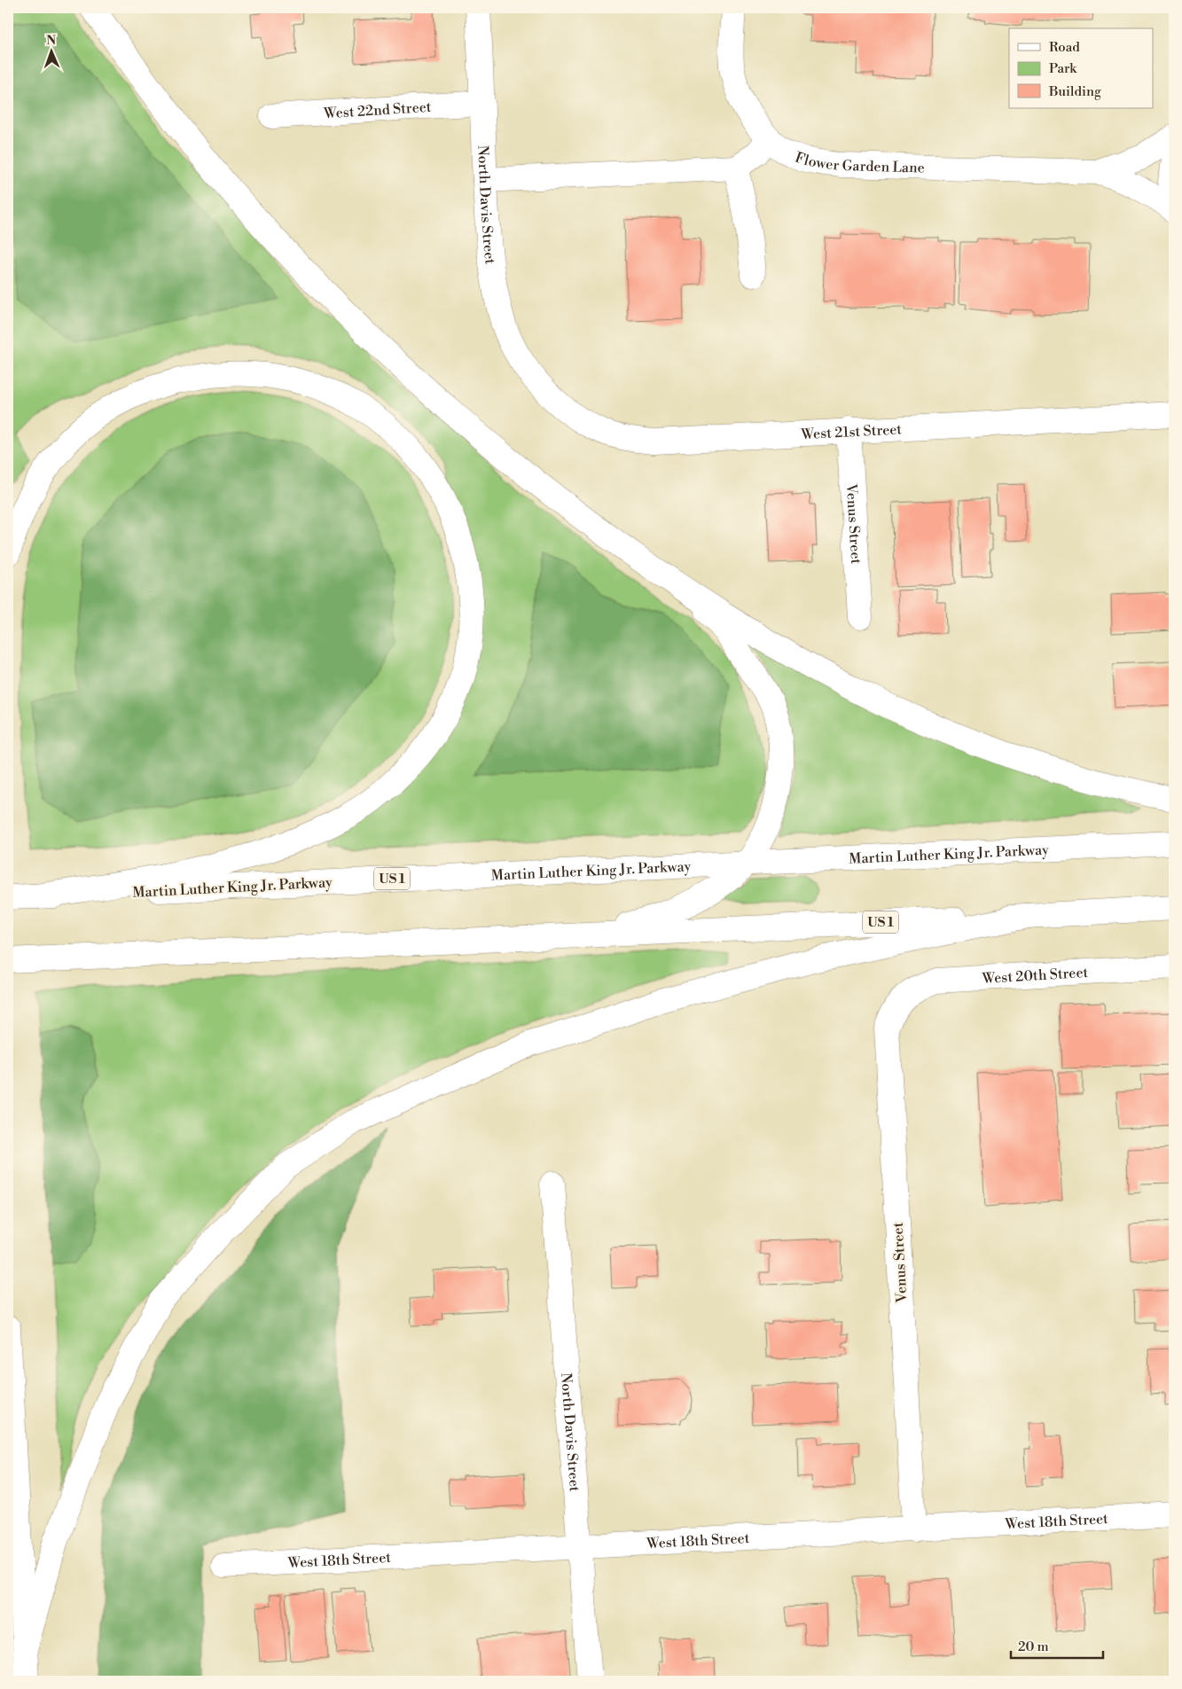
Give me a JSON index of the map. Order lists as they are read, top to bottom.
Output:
{
  "streets": {
    "main road": [
      "West 22nd Street",
      "Flower Garden Lane",
      "North Davis Street",
      "West 21st Street",
      "Venus Street",
      "Martin Luther King Jr. Parkway",
      "US 1",
      "West 20th Street",
      "West 18th Street"
    ]
  },
  "crossings": [
    ["West 22nd Street", "North Davis Street"],
    ["North Davis Street", "West 21st Street"],
    ["North Davis Street", "West 18th Street"],
    ["West 21st Street", "Venus Street"],
    ["Venus Street", "West 20th Street"],
    ["Venus Street", "West 18th Street"]
  ],
  "legend": ["Road", "Park", "Building"],
  "scale_bar": "20 m",
  "north": "top"
}
